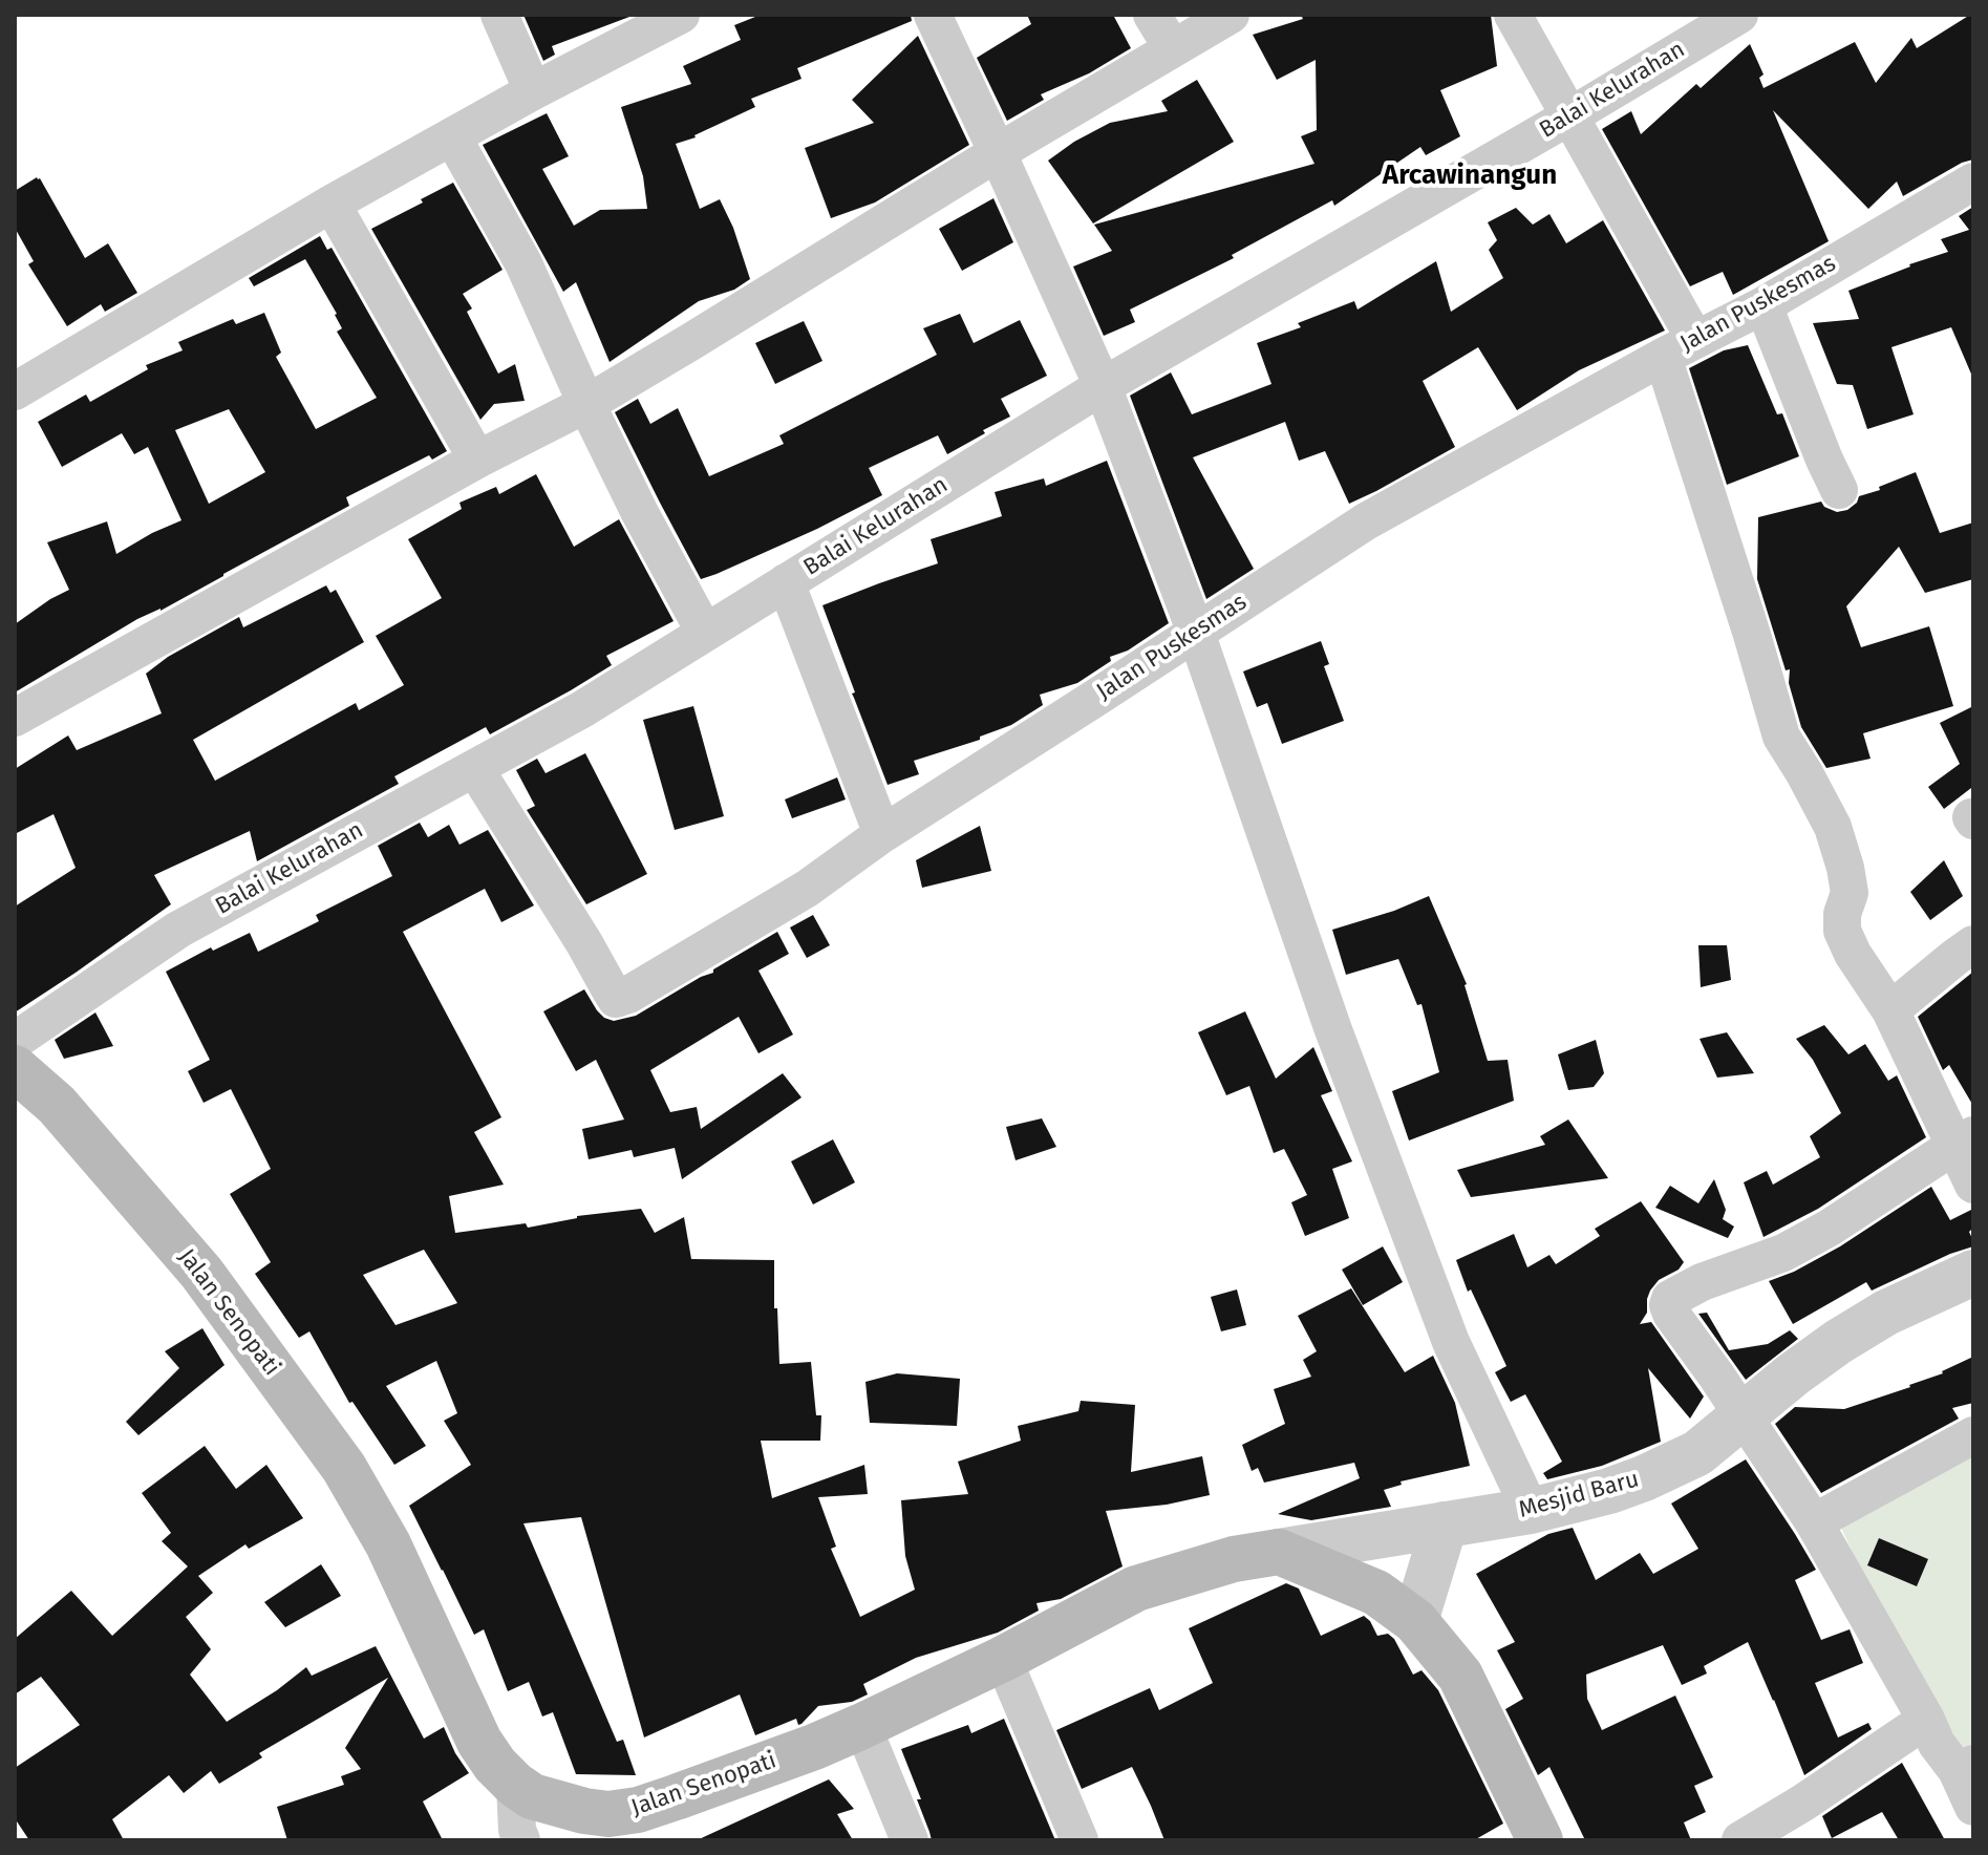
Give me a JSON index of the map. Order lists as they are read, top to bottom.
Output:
{
  "streets": {
    "main road": ["Jalan Senopati"],
    "street": ["Balai Kelurahan", "Jalan Puskesmas", "Mesjid Baru"]
  },
  "crossings": [
    ["Balai Kelurahan", "Jalan Puskesmas"],
    ["Jalan Senopati", "Mesjid Baru"]
  ],
  "districts": ["Arcawinangun"]
}
